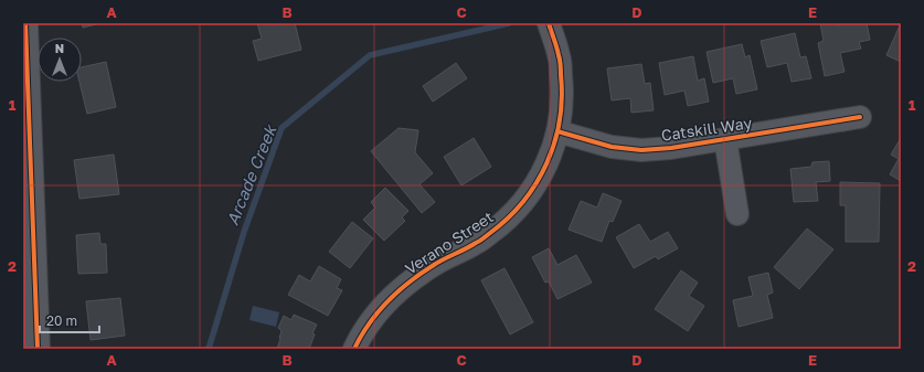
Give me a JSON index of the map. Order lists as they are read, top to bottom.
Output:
{
  "streets": {
    "street": ["Catskill Way", "Verano Street"]
  },
  "crossings": [
    ["Catskill Way", "Verano Street"]
  ],
  "water": ["Arcade Creek"],
  "scale_bar": "20 m",
  "north": "top",
  "grid": {
    "columns": [
      "A",
      "B",
      "C",
      "D",
      "E"
    ],
    "rows": ["1", "2"]
  }
}
